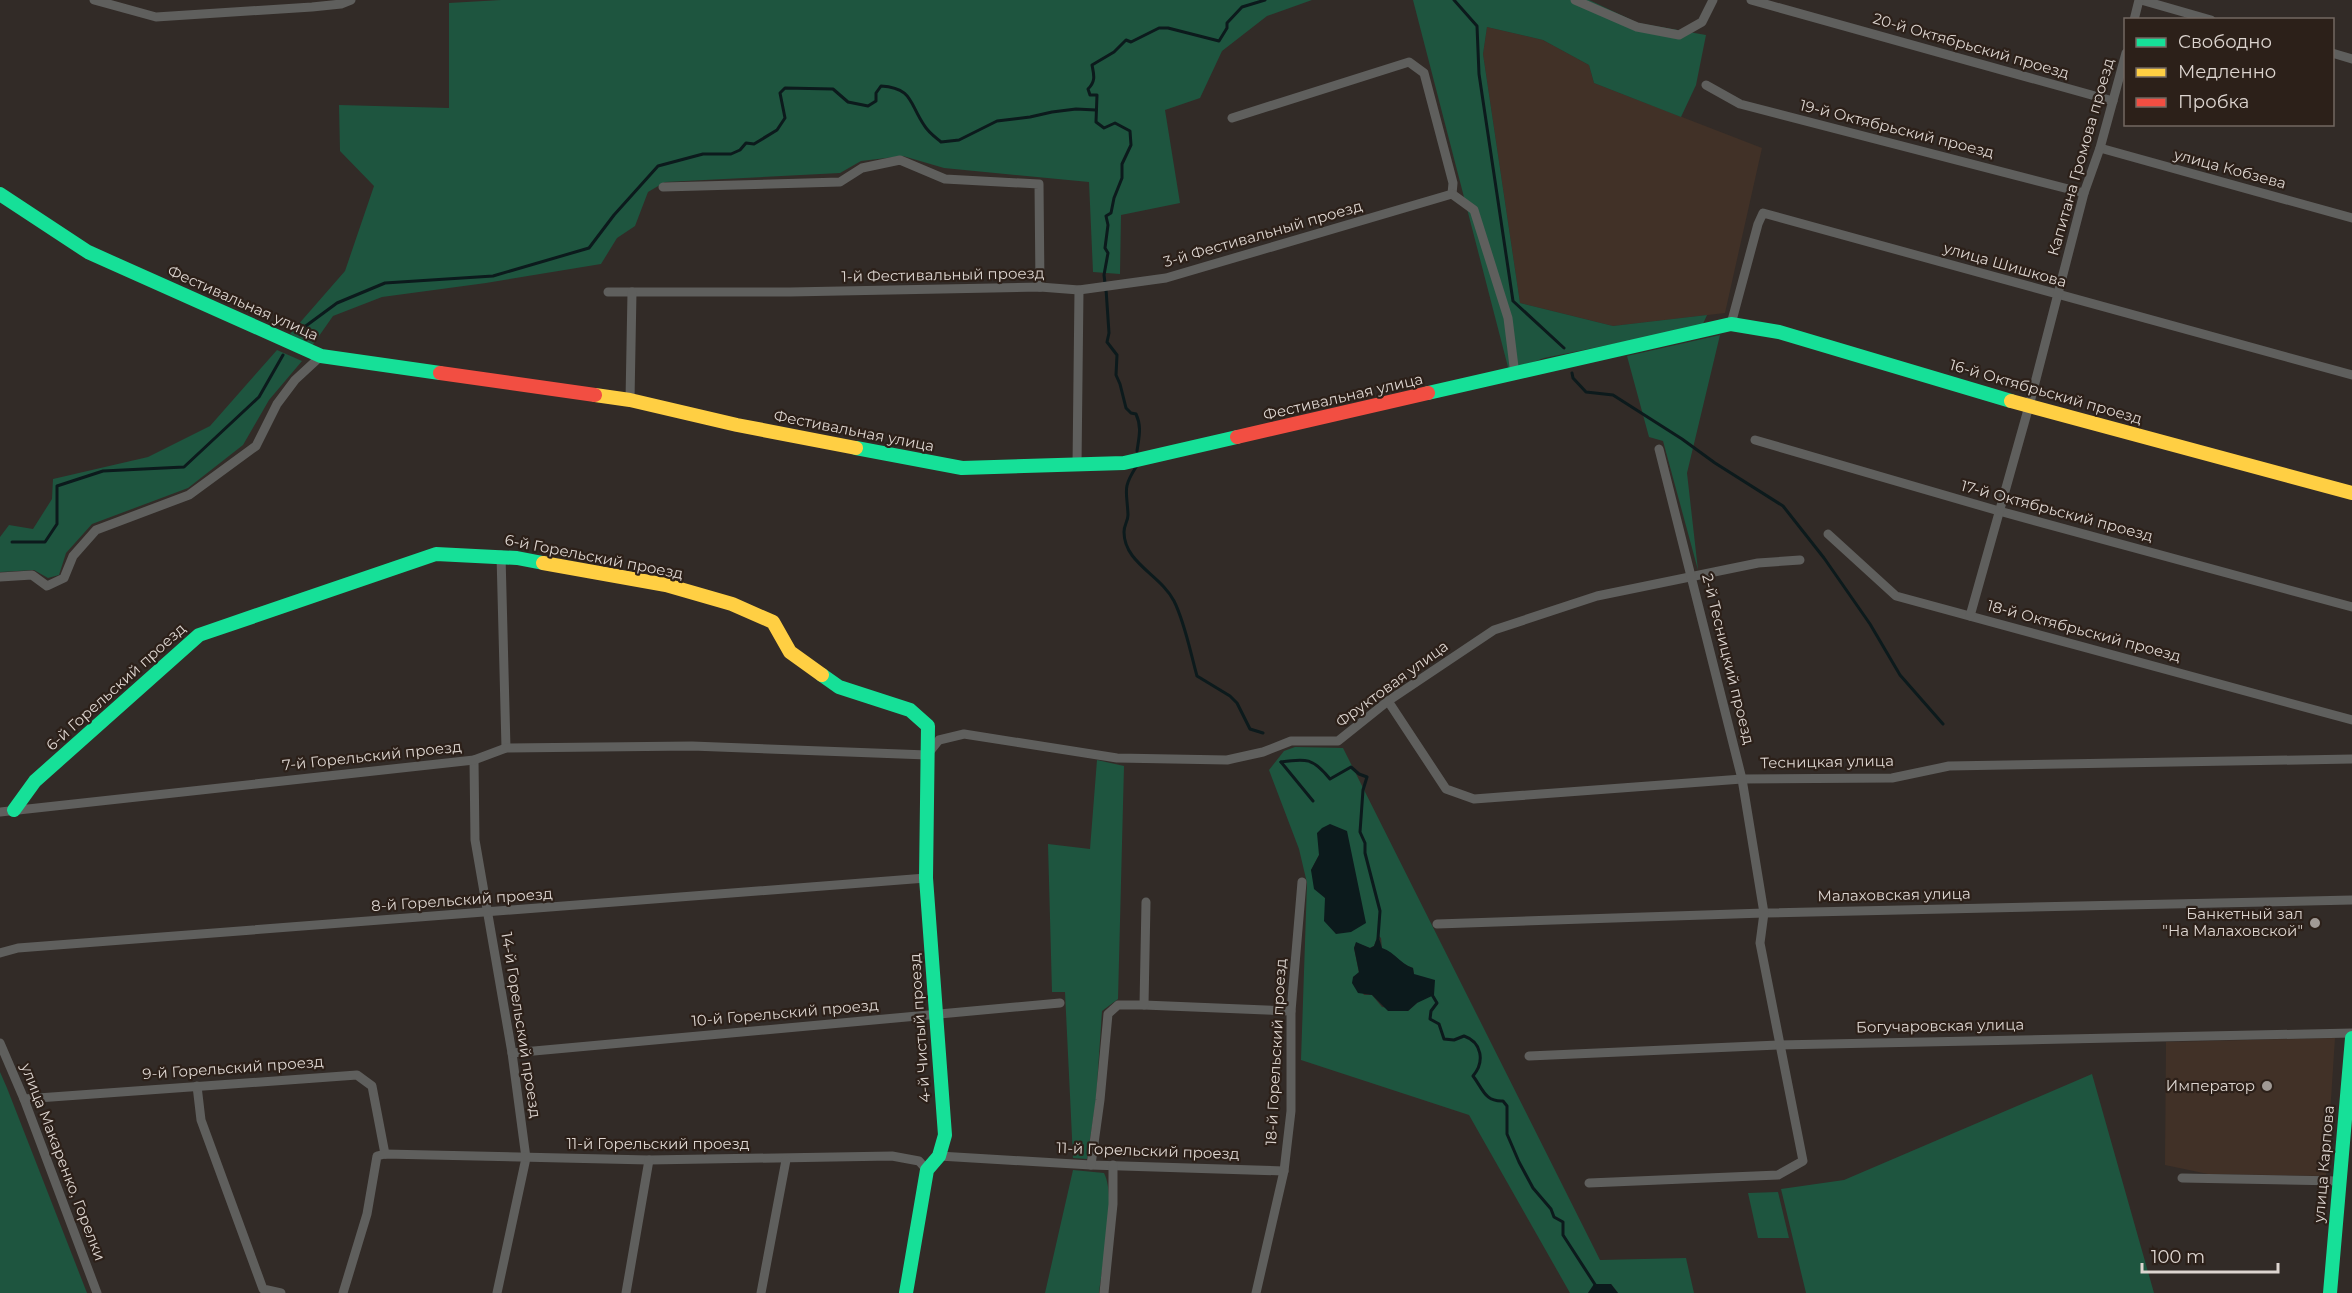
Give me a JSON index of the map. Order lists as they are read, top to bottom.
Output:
{
  "streets": {
    "street": [
      "20-й Октябрьский проезд",
      "19-й Октябрьский проезд",
      "Капитана Громова проезд",
      "улица Кобзева",
      "3-й Фестивальный проезд",
      "улица Шишкова",
      "1-й Фестивальный проезд",
      "Фестивальная улица",
      "16-й Октябрьский проезд",
      "17-й Октябрьский проезд",
      "6-й Горельский проезд",
      "18-й Октябрьский проезд",
      "2-й Тесницкий проезд",
      "Фруктовая улица",
      "7-й Горельский проезд",
      "Тесницкая улица",
      "Малаховская улица",
      "8-й Горельский проезд",
      "10-й Горельский проезд",
      "14-й Горельский проезд",
      "Богучаровская улица",
      "4-й Чистый проезд",
      "18-й Горельский проезд",
      "9-й Горельский проезд",
      "11-й Горельский проезд",
      "улица Макаренко, Горелки",
      "улица Карпова"
    ]
  },
  "crossings": [
    ["20-й Октябрьский проезд", "Капитана Громова проезд"],
    ["19-й Октябрьский проезд", "Капитана Громова проезд"],
    ["Капитана Громова проезд", "улица Кобзева"],
    ["Капитана Громова проезд", "улица Шишкова"],
    ["Капитана Громова проезд", "16-й Октябрьский проезд"],
    ["Капитана Громова проезд", "17-й Октябрьский проезд"],
    ["Капитана Громова проезд", "18-й Октябрьский проезд"],
    ["3-й Фестивальный проезд", "1-й Фестивальный проезд"],
    ["улица Шишкова", "Фестивальная улица"],
    ["улица Шишкова", "16-й Октябрьский проезд"],
    ["Фестивальная улица", "16-й Октябрьский проезд"],
    ["6-й Горельский проезд", "Фруктовая улица"],
    ["6-й Горельский проезд", "7-й Горельский проезд"],
    ["6-й Горельский проезд", "4-й Чистый проезд"],
    ["2-й Тесницкий проезд", "Фруктовая улица"],
    ["2-й Тесницкий проезд", "Тесницкая улица"],
    ["2-й Тесницкий проезд", "Малаховская улица"],
    ["2-й Тесницкий проезд", "Богучаровская улица"],
    ["Фруктовая улица", "7-й Горельский проезд"],
    ["Фруктовая улица", "Тесницкая улица"],
    ["Фруктовая улица", "4-й Чистый проезд"],
    ["7-й Горельский проезд", "14-й Горельский проезд"],
    ["7-й Горельский проезд", "4-й Чистый проезд"],
    ["8-й Горельский проезд", "14-й Горельский проезд"],
    ["8-й Горельский проезд", "4-й Чистый проезд"],
    ["10-й Горельский проезд", "14-й Горельский проезд"],
    ["10-й Горельский проезд", "4-й Чистый проезд"],
    ["14-й Горельский проезд", "11-й Горельский проезд"],
    ["4-й Чистый проезд", "11-й Горельский проезд"],
    ["18-й Горельский проезд", "11-й Горельский проезд"],
    ["9-й Горельский проезд", "11-й Горельский проезд"],
    ["9-й Горельский проезд", "улица Макаренко, Горелки"]
  ],
  "places": ["Банкетный зал \"На Малаховской\"", "Император"],
  "legend": ["Свободно", "Медленно", "Пробка"],
  "scale_bar": "100 m"
}
